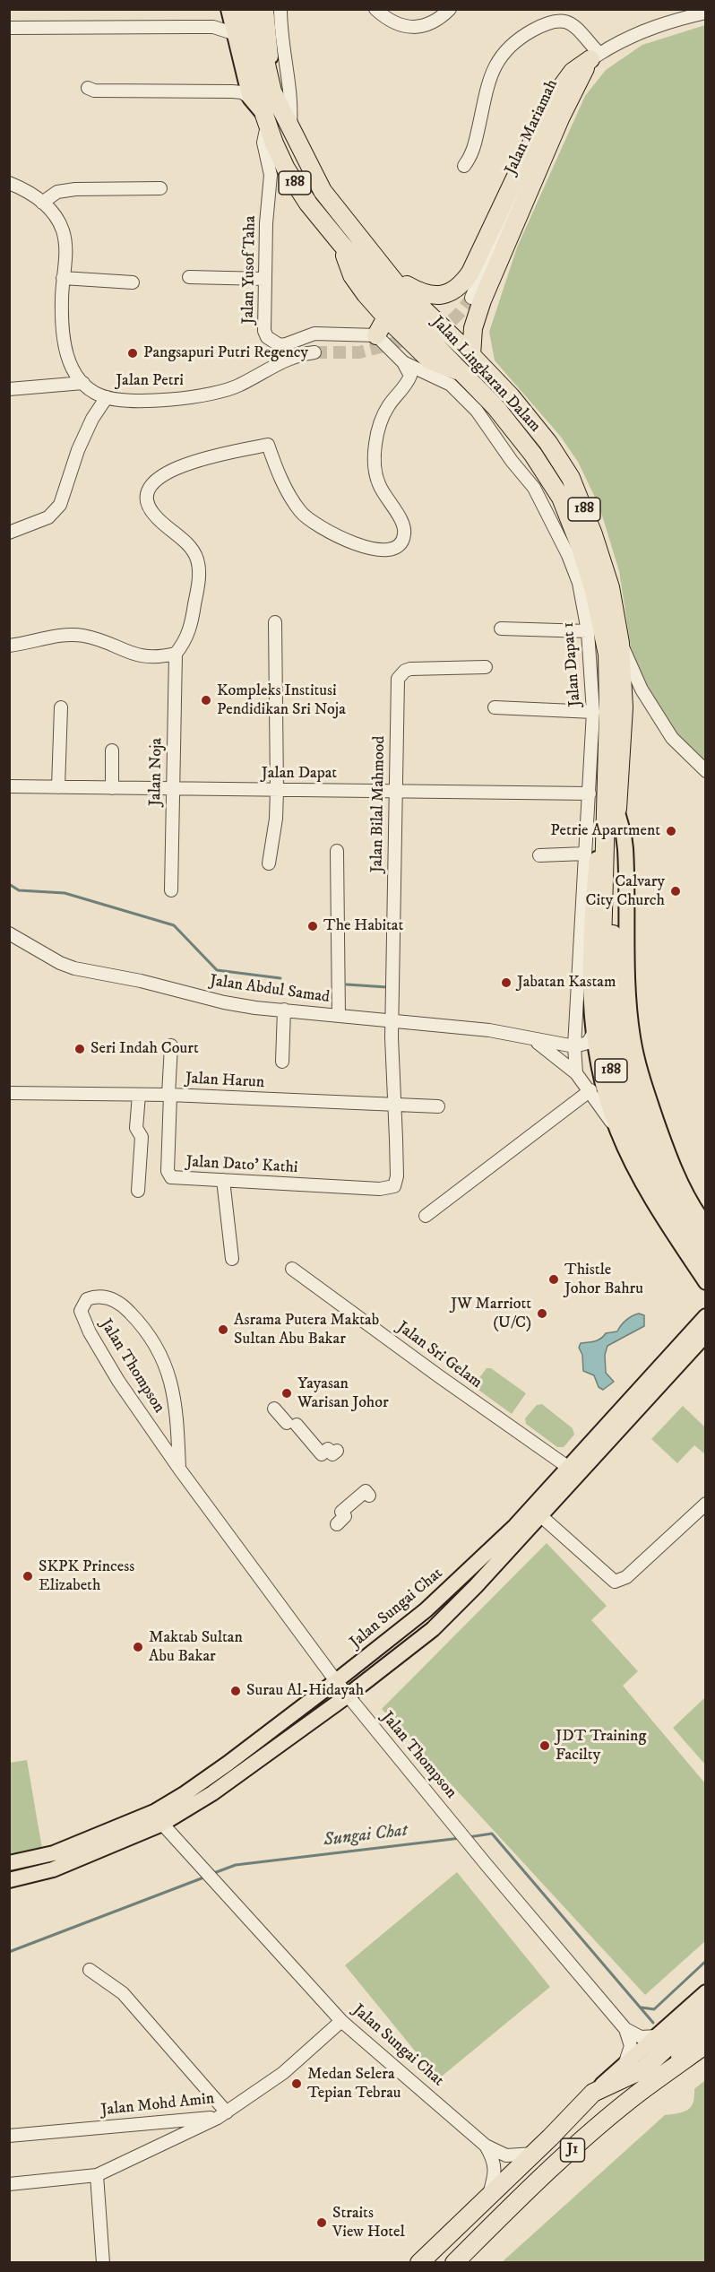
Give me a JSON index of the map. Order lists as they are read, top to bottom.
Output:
{
  "streets": {
    "highway": ["188", "Jalan Lingkaran Dalam", "J1"],
    "main road": ["Jalan Sungai Chat"],
    "street": [
      "Jalan Mariamah",
      "Jalan Yusof Taha",
      "Jalan Petri",
      "Jalan Dapat 1",
      "Jalan Noja",
      "Jalan Dapat",
      "Jalan Bilal Mahmood",
      "Jalan Abdul Samad",
      "Jalan Harun",
      "Jalan Dato’ Kathi",
      "Jalan Sri Gelam",
      "Jalan Thompson",
      "Jalan Mohd Amin"
    ]
  },
  "crossings": [
    ["Jalan Yusof Taha", "Jalan Lingkaran Dalam"],
    ["Jalan Yusof Taha", "Jalan Dapat 1"],
    ["Jalan Lingkaran Dalam", "Jalan Abdul Samad"],
    ["Jalan Dapat 1", "Jalan Dapat"],
    ["Jalan Dapat 1", "Jalan Abdul Samad"],
    ["Jalan Noja", "Jalan Dapat"],
    ["Jalan Dapat", "Jalan Bilal Mahmood"],
    ["Jalan Bilal Mahmood", "Jalan Abdul Samad"],
    ["Jalan Bilal Mahmood", "Jalan Harun"],
    ["Jalan Bilal Mahmood", "Jalan Dato’ Kathi"],
    ["Jalan Harun", "Jalan Dato’ Kathi"],
    ["Jalan Sri Gelam", "Jalan Sungai Chat"],
    ["Jalan Thompson", "Jalan Sungai Chat"],
    ["Jalan Sungai Chat", "Jalan Mohd Amin"],
    ["Jalan Sungai Chat", "J1"]
  ],
  "water": ["Sungai Chat"],
  "places": [
    "Pangsapuri Putri Regency",
    "Kompleks Institusi Pendidikan Sri Noja",
    "Petrie Apartment",
    "Calvary City Church",
    "The Habitat",
    "Jabatan Kastam",
    "Seri Indah Court",
    "Thistle Johor Bahru",
    "JW Marriott (U/C)",
    "Asrama Putera Maktab Sultan Abu Bakar",
    "Yayasan Warisan Johor",
    "SKPK Princess Elizabeth",
    "Maktab Sultan Abu Bakar",
    "Surau Al-Hidayah",
    "JDT Training Facilty",
    "Medan Selera Tepian Tebrau",
    "Straits View Hotel"
  ]
}
